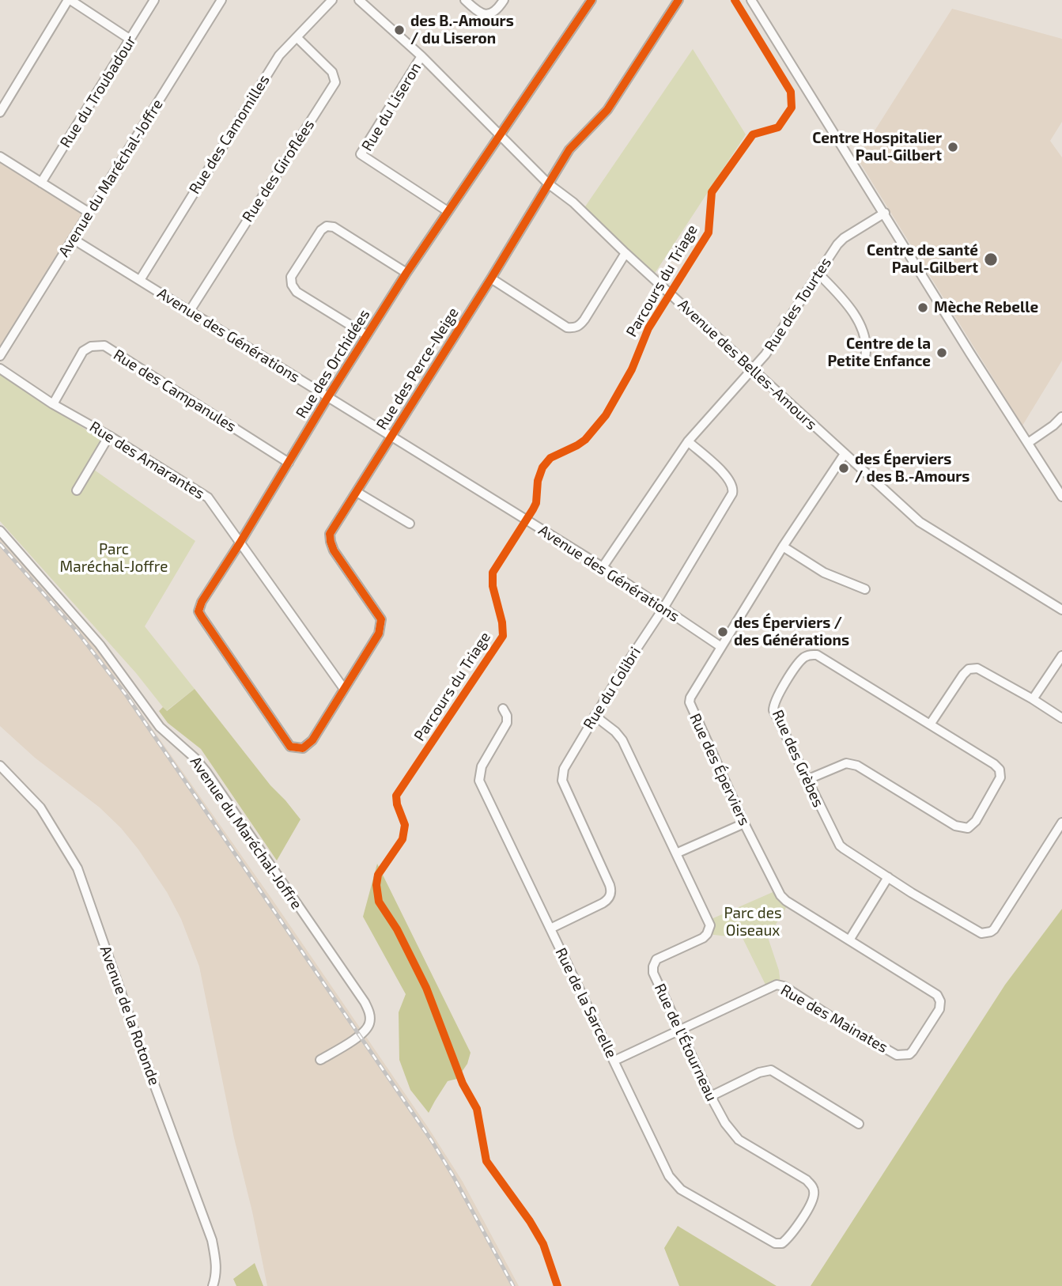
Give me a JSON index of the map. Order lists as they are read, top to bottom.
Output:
{
  "streets": {
    "street": [
      "Rue du Troubadour",
      "Rue du Liseron",
      "Rue des Camomilles",
      "Rue des Giroflées",
      "Avenue du Maréchal-Joffre",
      "Rue des Tourtes",
      "Avenue des Générations",
      "Rue des Orchidées",
      "Avenue des Belles-Amours",
      "Rue des Perce-Neige",
      "Rue des Campanules",
      "Rue des Amarantes",
      "Rue du Colibri",
      "Rue des Grèbes",
      "Rue des Éperviers",
      "Rue de la Sarcelle",
      "Avenue de la Rotonde",
      "Rue des Mainates",
      "Rue de l'Étourneau"
    ],
    "cycle path": ["Parcours du Triage"]
  },
  "crossings": [
    ["Rue du Liseron", "Rue des Orchidées"],
    ["Rue du Liseron", "Avenue des Belles-Amours"],
    ["Rue des Camomilles", "Rue des Giroflées"],
    ["Rue des Camomilles", "Avenue des Générations"],
    ["Rue des Giroflées", "Avenue des Générations"],
    ["Avenue du Maréchal-Joffre", "Avenue des Générations"],
    ["Rue des Tourtes", "Avenue des Générations"],
    ["Rue des Tourtes", "Avenue des Belles-Amours"],
    ["Rue des Tourtes", "Rue du Colibri"],
    ["Avenue des Générations", "Rue des Orchidées"],
    ["Avenue des Générations", "Rue des Perce-Neige"],
    ["Avenue des Générations", "Rue du Colibri"],
    ["Avenue des Générations", "Rue des Éperviers"],
    ["Rue des Orchidées", "Avenue des Belles-Amours"],
    ["Rue des Orchidées", "Rue des Perce-Neige"],
    ["Rue des Orchidées", "Rue des Campanules"],
    ["Rue des Orchidées", "Rue des Amarantes"],
    ["Avenue des Belles-Amours", "Rue des Perce-Neige"],
    ["Avenue des Belles-Amours", "Rue des Éperviers"],
    ["Rue des Perce-Neige", "Rue des Amarantes"],
    ["Rue des Campanules", "Rue des Amarantes"],
    ["Rue du Colibri", "Rue de la Sarcelle"],
    ["Rue du Colibri", "Rue de l'Étourneau"],
    ["Rue des Éperviers", "Rue des Mainates"],
    ["Rue de la Sarcelle", "Rue des Mainates"],
    ["Rue de la Sarcelle", "Rue de l'Étourneau"],
    ["Rue des Mainates", "Rue de l'Étourneau"]
  ],
  "parks": ["Parc Maréchal-Joffre", "Parc des Oiseaux"],
  "places": [
    "des B.-Amours / du Liseron",
    "Centre Hospitalier Paul-Gilbert",
    "Centre de santé Paul-Gilbert",
    "Mèche Rebelle",
    "Centre de la Petite Enfance",
    "des Éperviers / des B.-Amours",
    "des Éperviers / des Générations"
  ]
}
